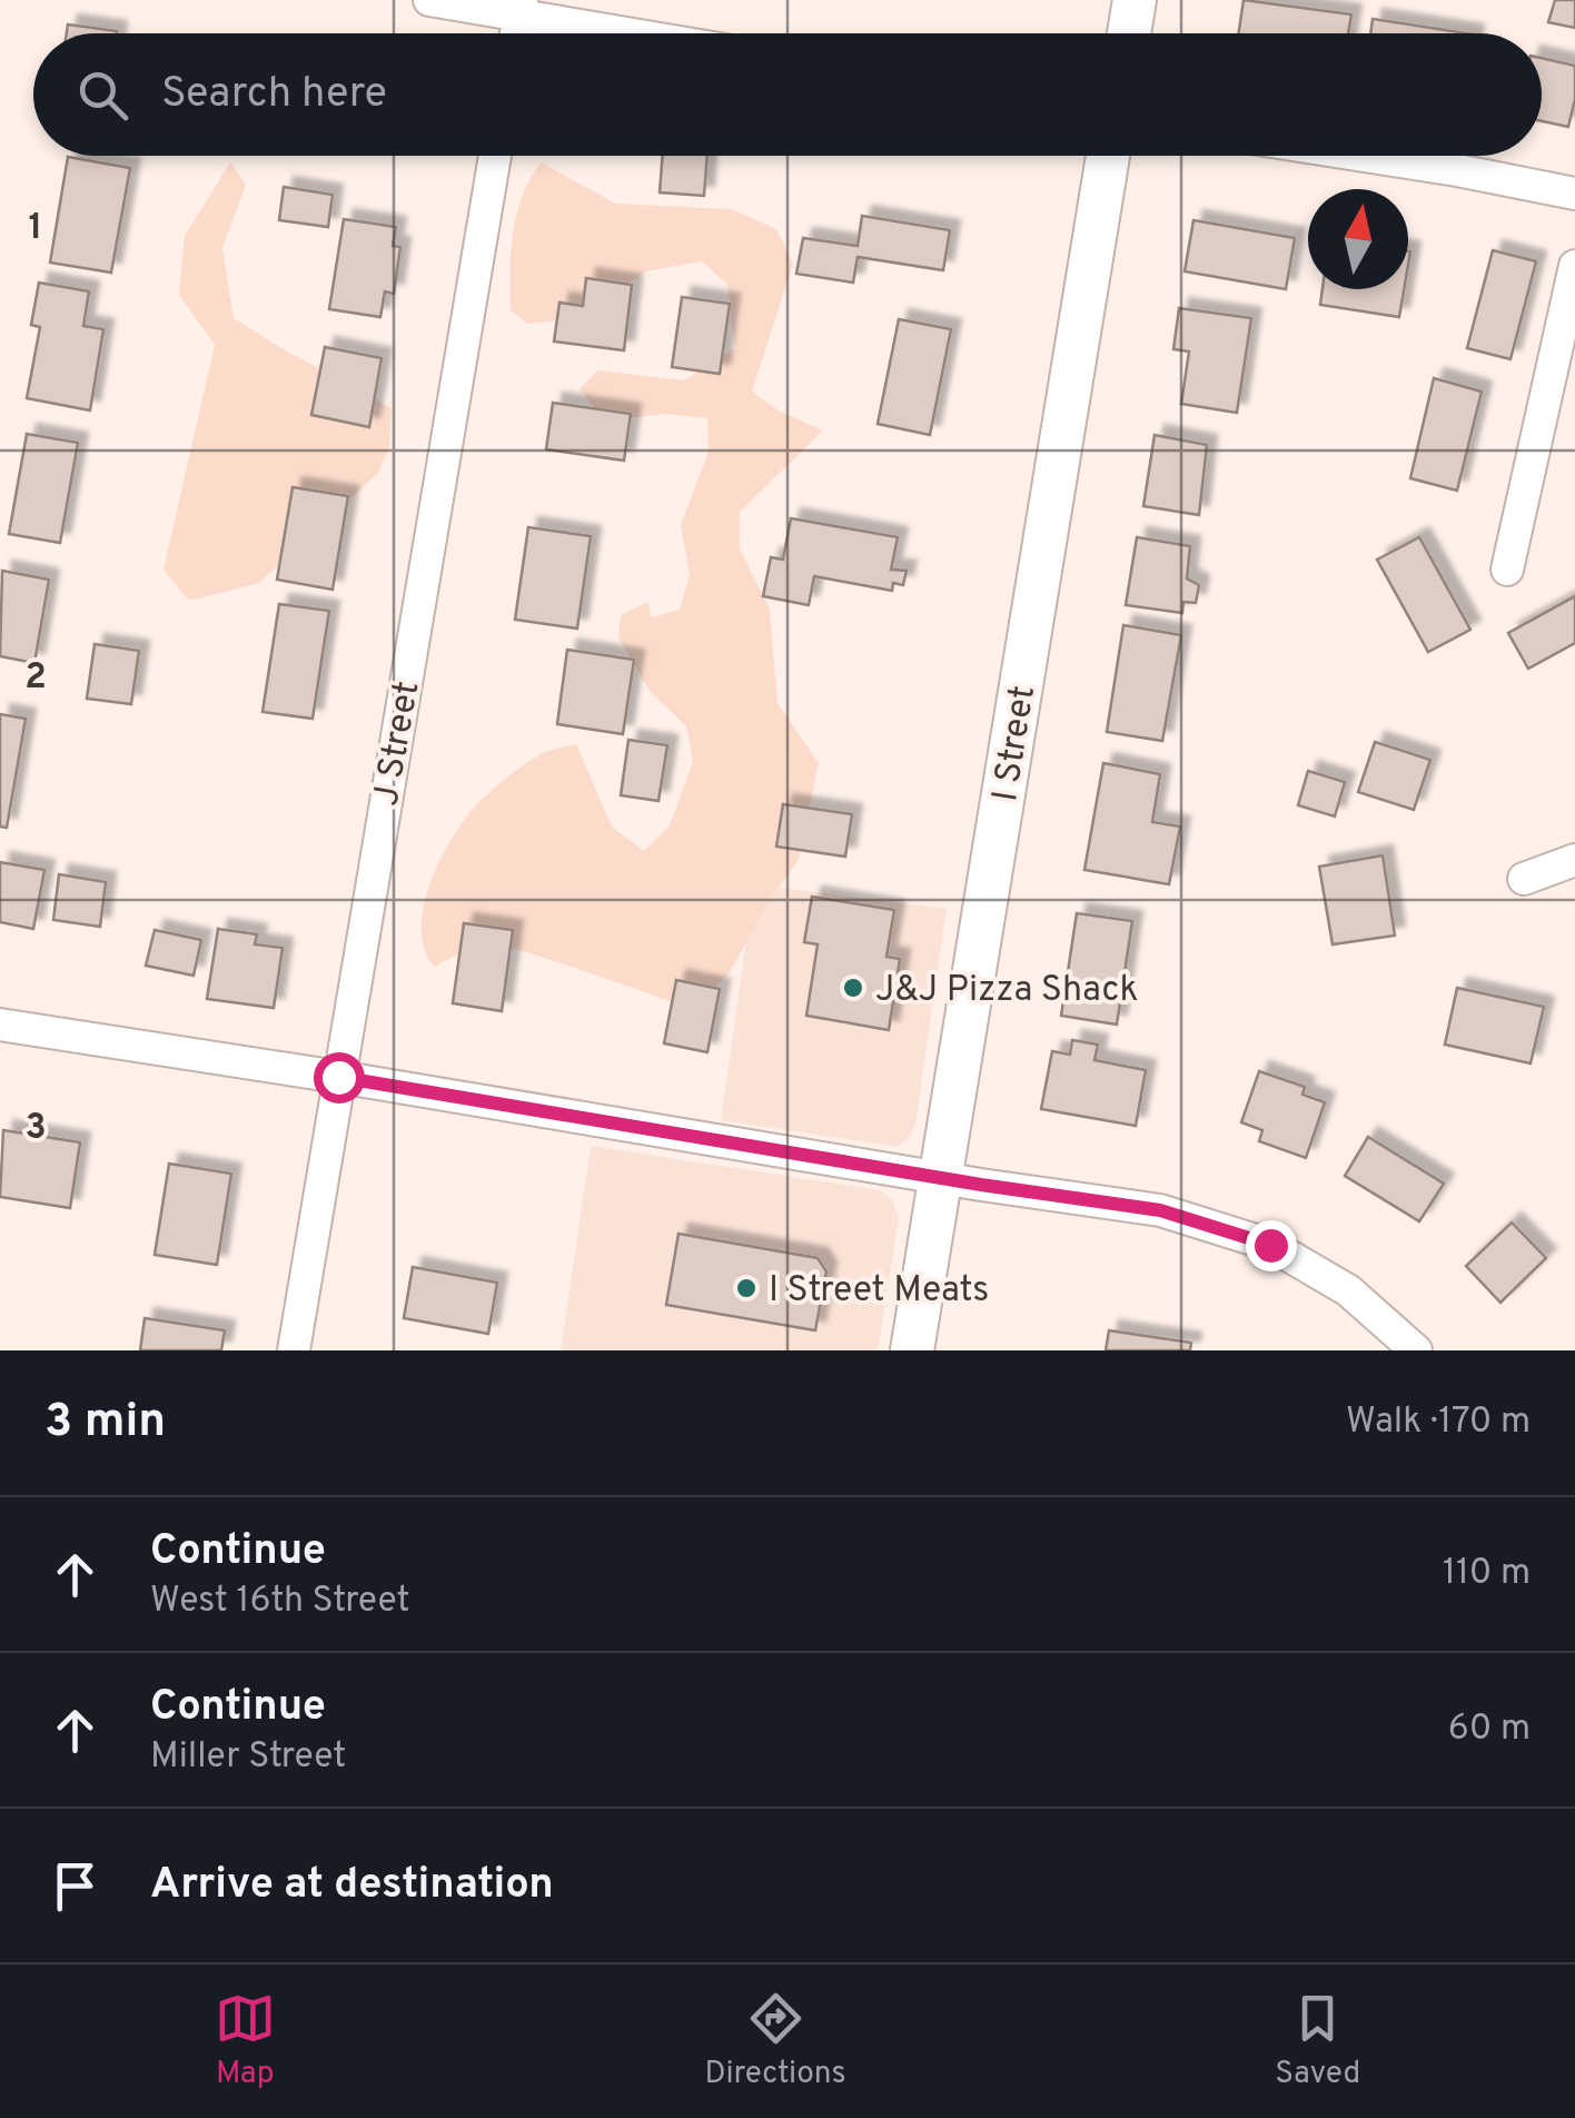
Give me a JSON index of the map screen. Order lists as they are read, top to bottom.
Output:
{
  "streets": {
    "street": ["J Street", "I Street"]
  },
  "places": ["J&J Pizza Shack", "I Street Meats"],
  "north": "top",
  "page": {
    "search": "Search here",
    "heading": ["3 min", "Walk · 170 m"],
    "list": [
      ["Continue", "West 16th Street", "110 m"],
      ["Continue", "Miller Street", "60 m"],
      "Arrive at destination"
    ],
    "nav": ["Map", "Directions", "Saved"]
  },
  "grid": {
    "rows": ["1", "2", "3"]
  }
}
